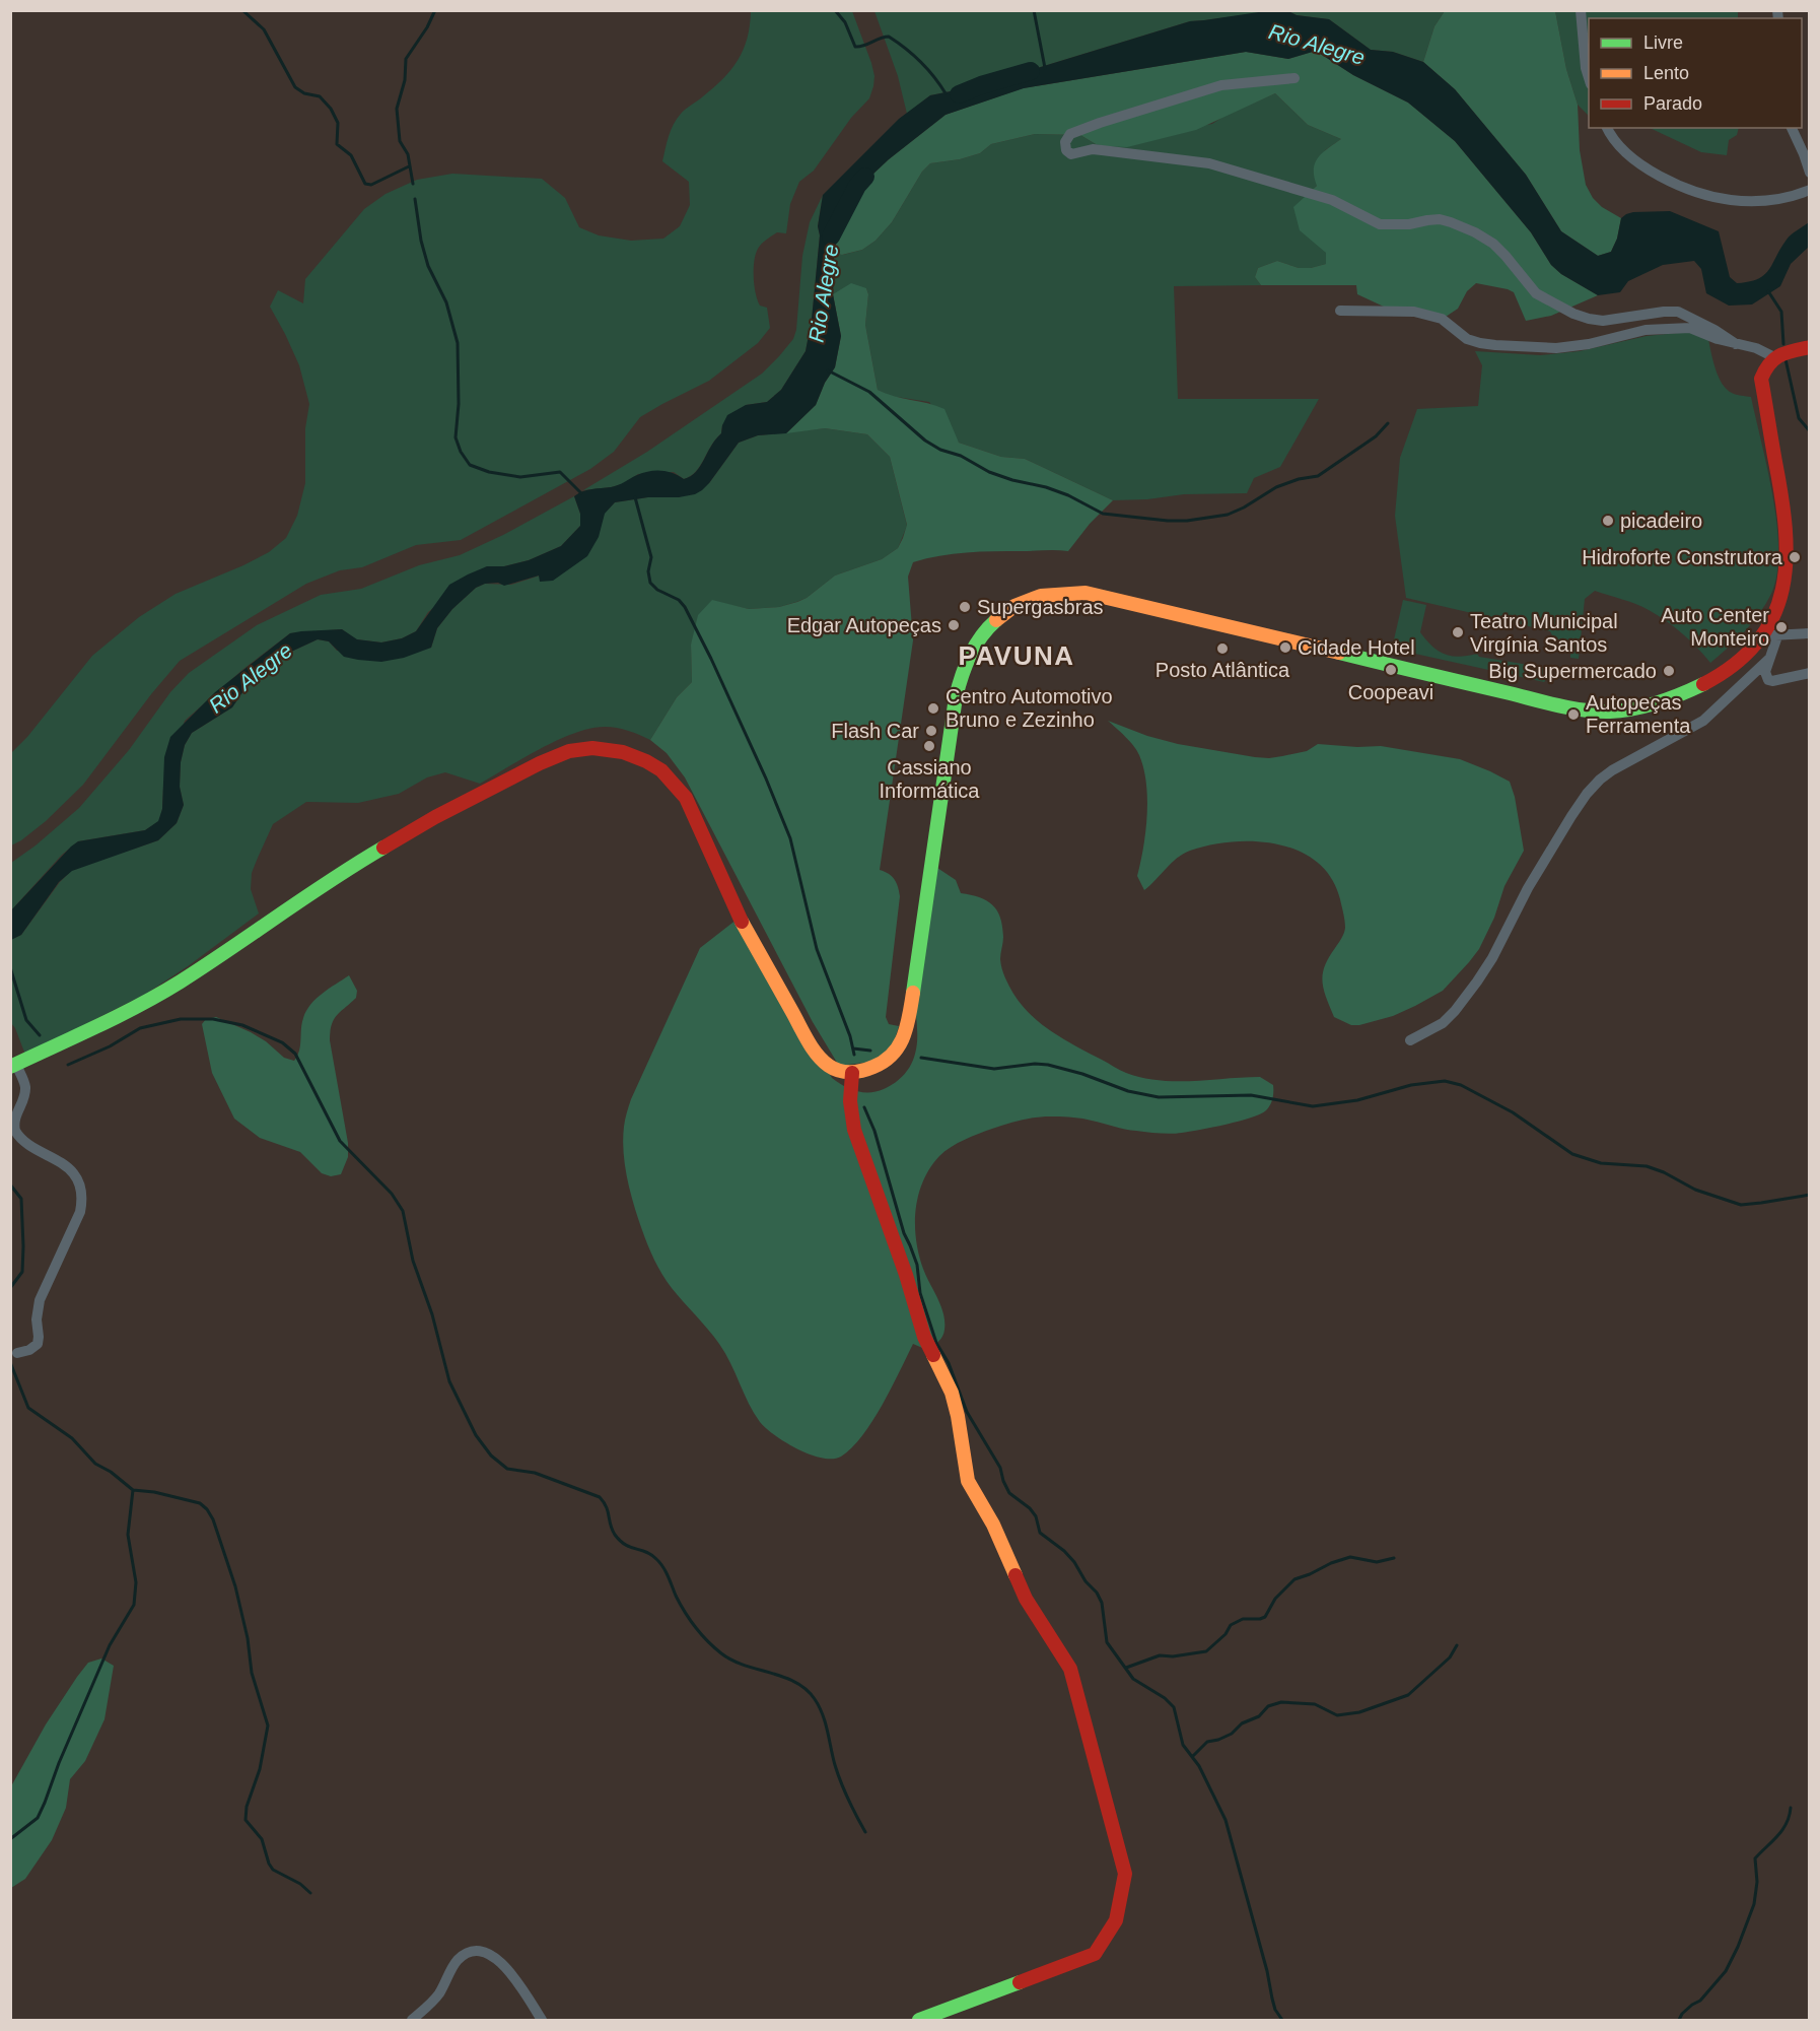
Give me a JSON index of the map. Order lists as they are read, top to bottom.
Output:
{
  "districts": ["PAVUNA"],
  "water": ["Rio Alegre"],
  "places": [
    "picadeiro",
    "Hidroforte Construtora",
    "Supergasbras",
    "Edgar Autopeças",
    "Auto Center Monteiro",
    "Teatro Municipal Virgínia Santos",
    "Cidade Hotel",
    "Posto Atlântica",
    "Coopeavi",
    "Big Supermercado",
    "Centro Automotivo Bruno e Zezinho",
    "Autopeças Ferramenta",
    "Flash Car",
    "Cassiano Informática"
  ],
  "legend": ["Livre", "Lento", "Parado"]
}
